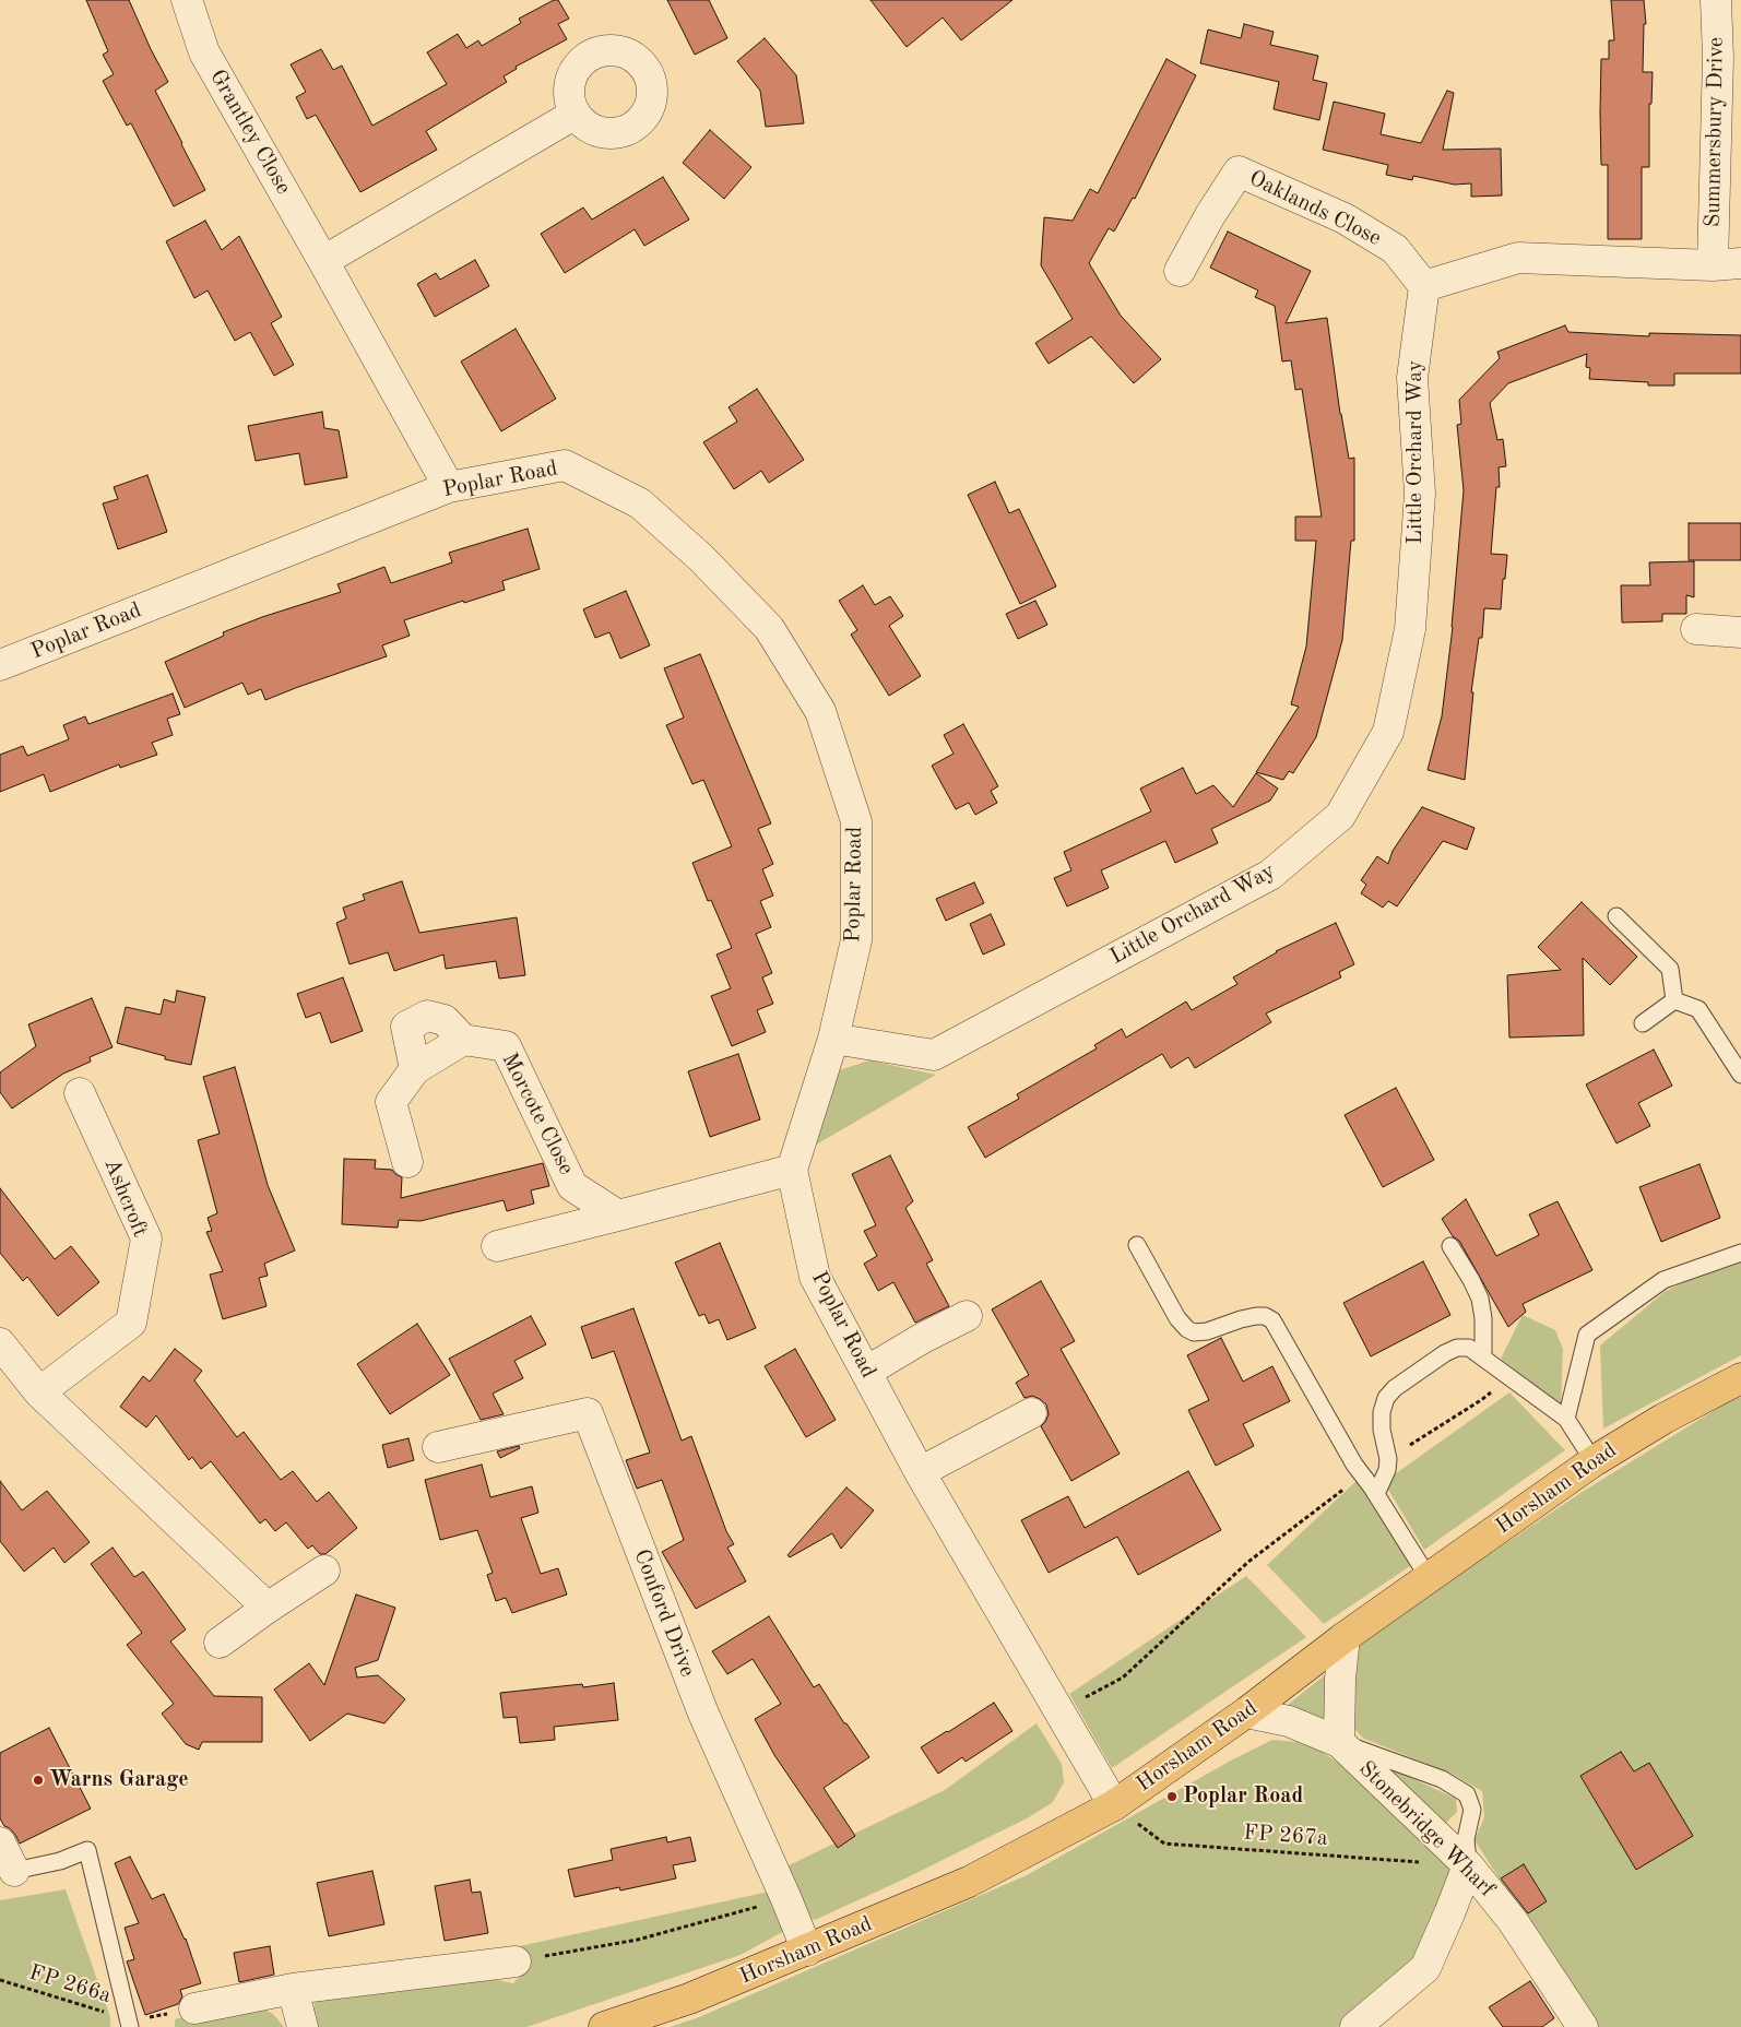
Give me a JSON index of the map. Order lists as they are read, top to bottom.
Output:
{
  "streets": {
    "main road": ["Horsham Road"],
    "street": [
      "Grantley Close",
      "Summersbury Drive",
      "Oaklands Close",
      "Little Orchard Way",
      "Poplar Road",
      "Morcote Close",
      "Ashcroft",
      "Conford Drive",
      "Stonebridge Wharf"
    ],
    "path": ["FP 267a", "FP 266a"]
  },
  "crossings": [
    ["Grantley Close", "Poplar Road"],
    ["Summersbury Drive", "Oaklands Close"],
    ["Summersbury Drive", "Little Orchard Way"],
    ["Oaklands Close", "Little Orchard Way"],
    ["Little Orchard Way", "Poplar Road"],
    ["Poplar Road", "Horsham Road"],
    ["Poplar Road", "FP 267a"],
    ["Horsham Road", "Conford Drive"],
    ["Horsham Road", "Stonebridge Wharf"],
    ["Horsham Road", "FP 267a"],
    ["Stonebridge Wharf", "FP 267a"]
  ],
  "places": ["Warns Garage", "Poplar Road"]
}
